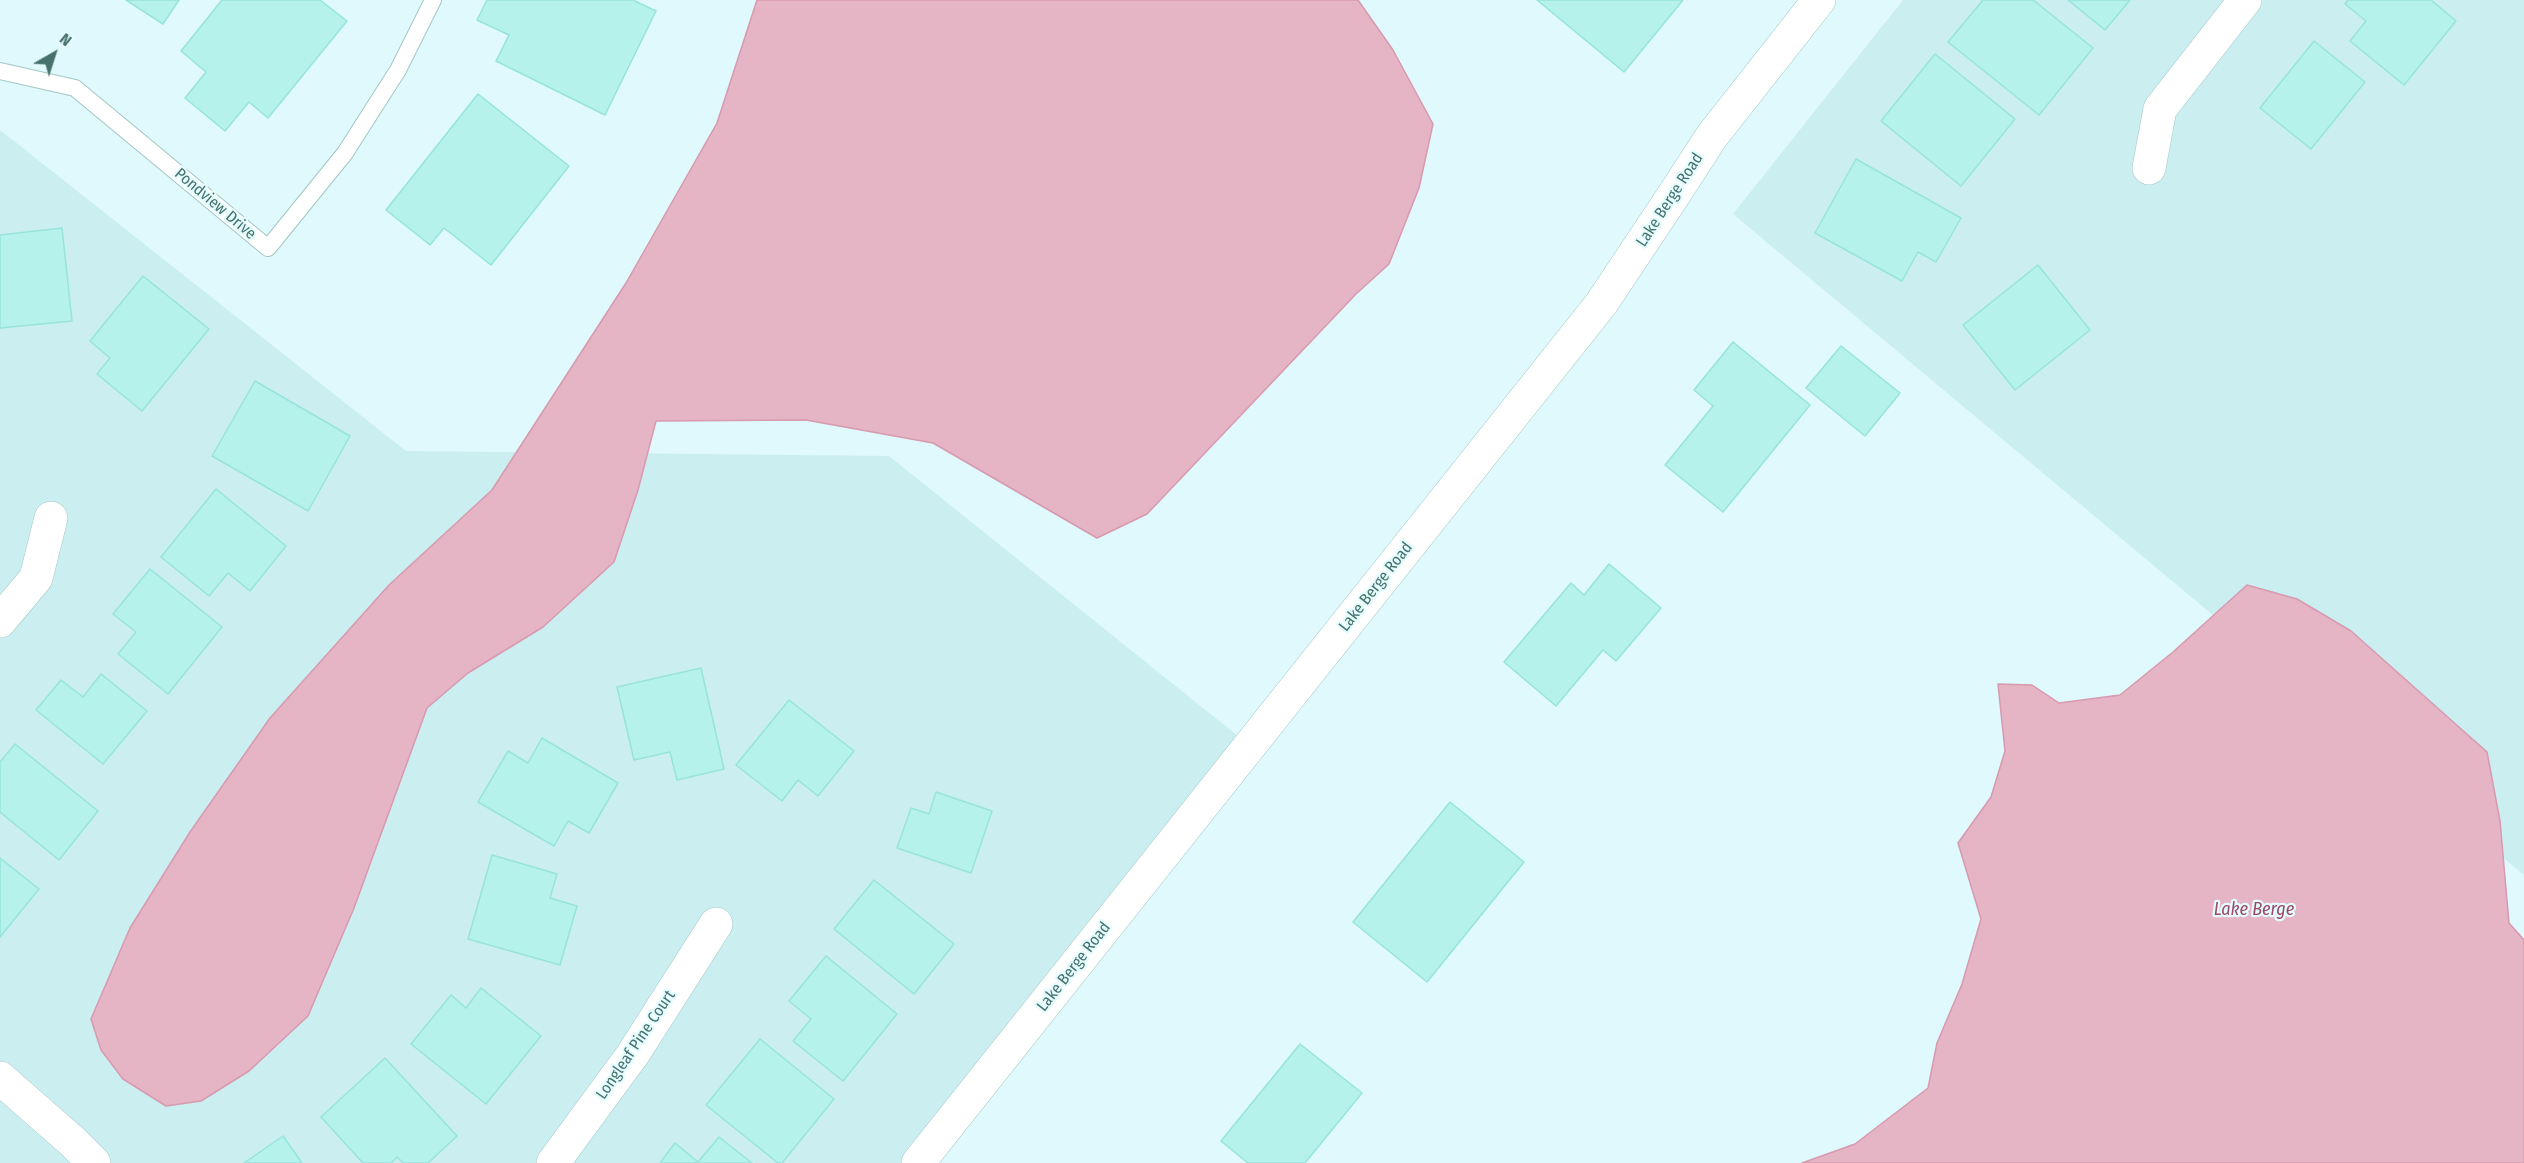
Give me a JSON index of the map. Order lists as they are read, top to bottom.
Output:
{
  "streets": {
    "street": ["Lake Berge Road", "Longleaf Pine Court"],
    "lane": ["Pondview Drive"]
  },
  "water": ["Lake Berge"],
  "north": "top right"
}
